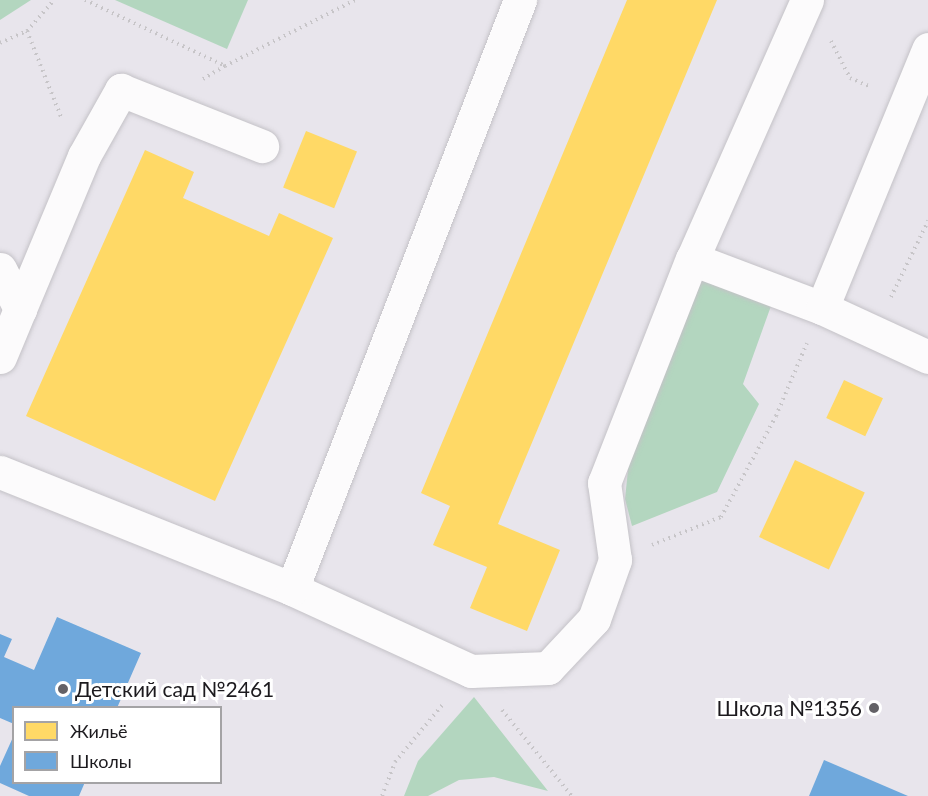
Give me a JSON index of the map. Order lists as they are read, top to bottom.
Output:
{
  "places": ["Детский сад №2461", "Школа №1356"],
  "legend": ["Жильё", "Школы"]
}
